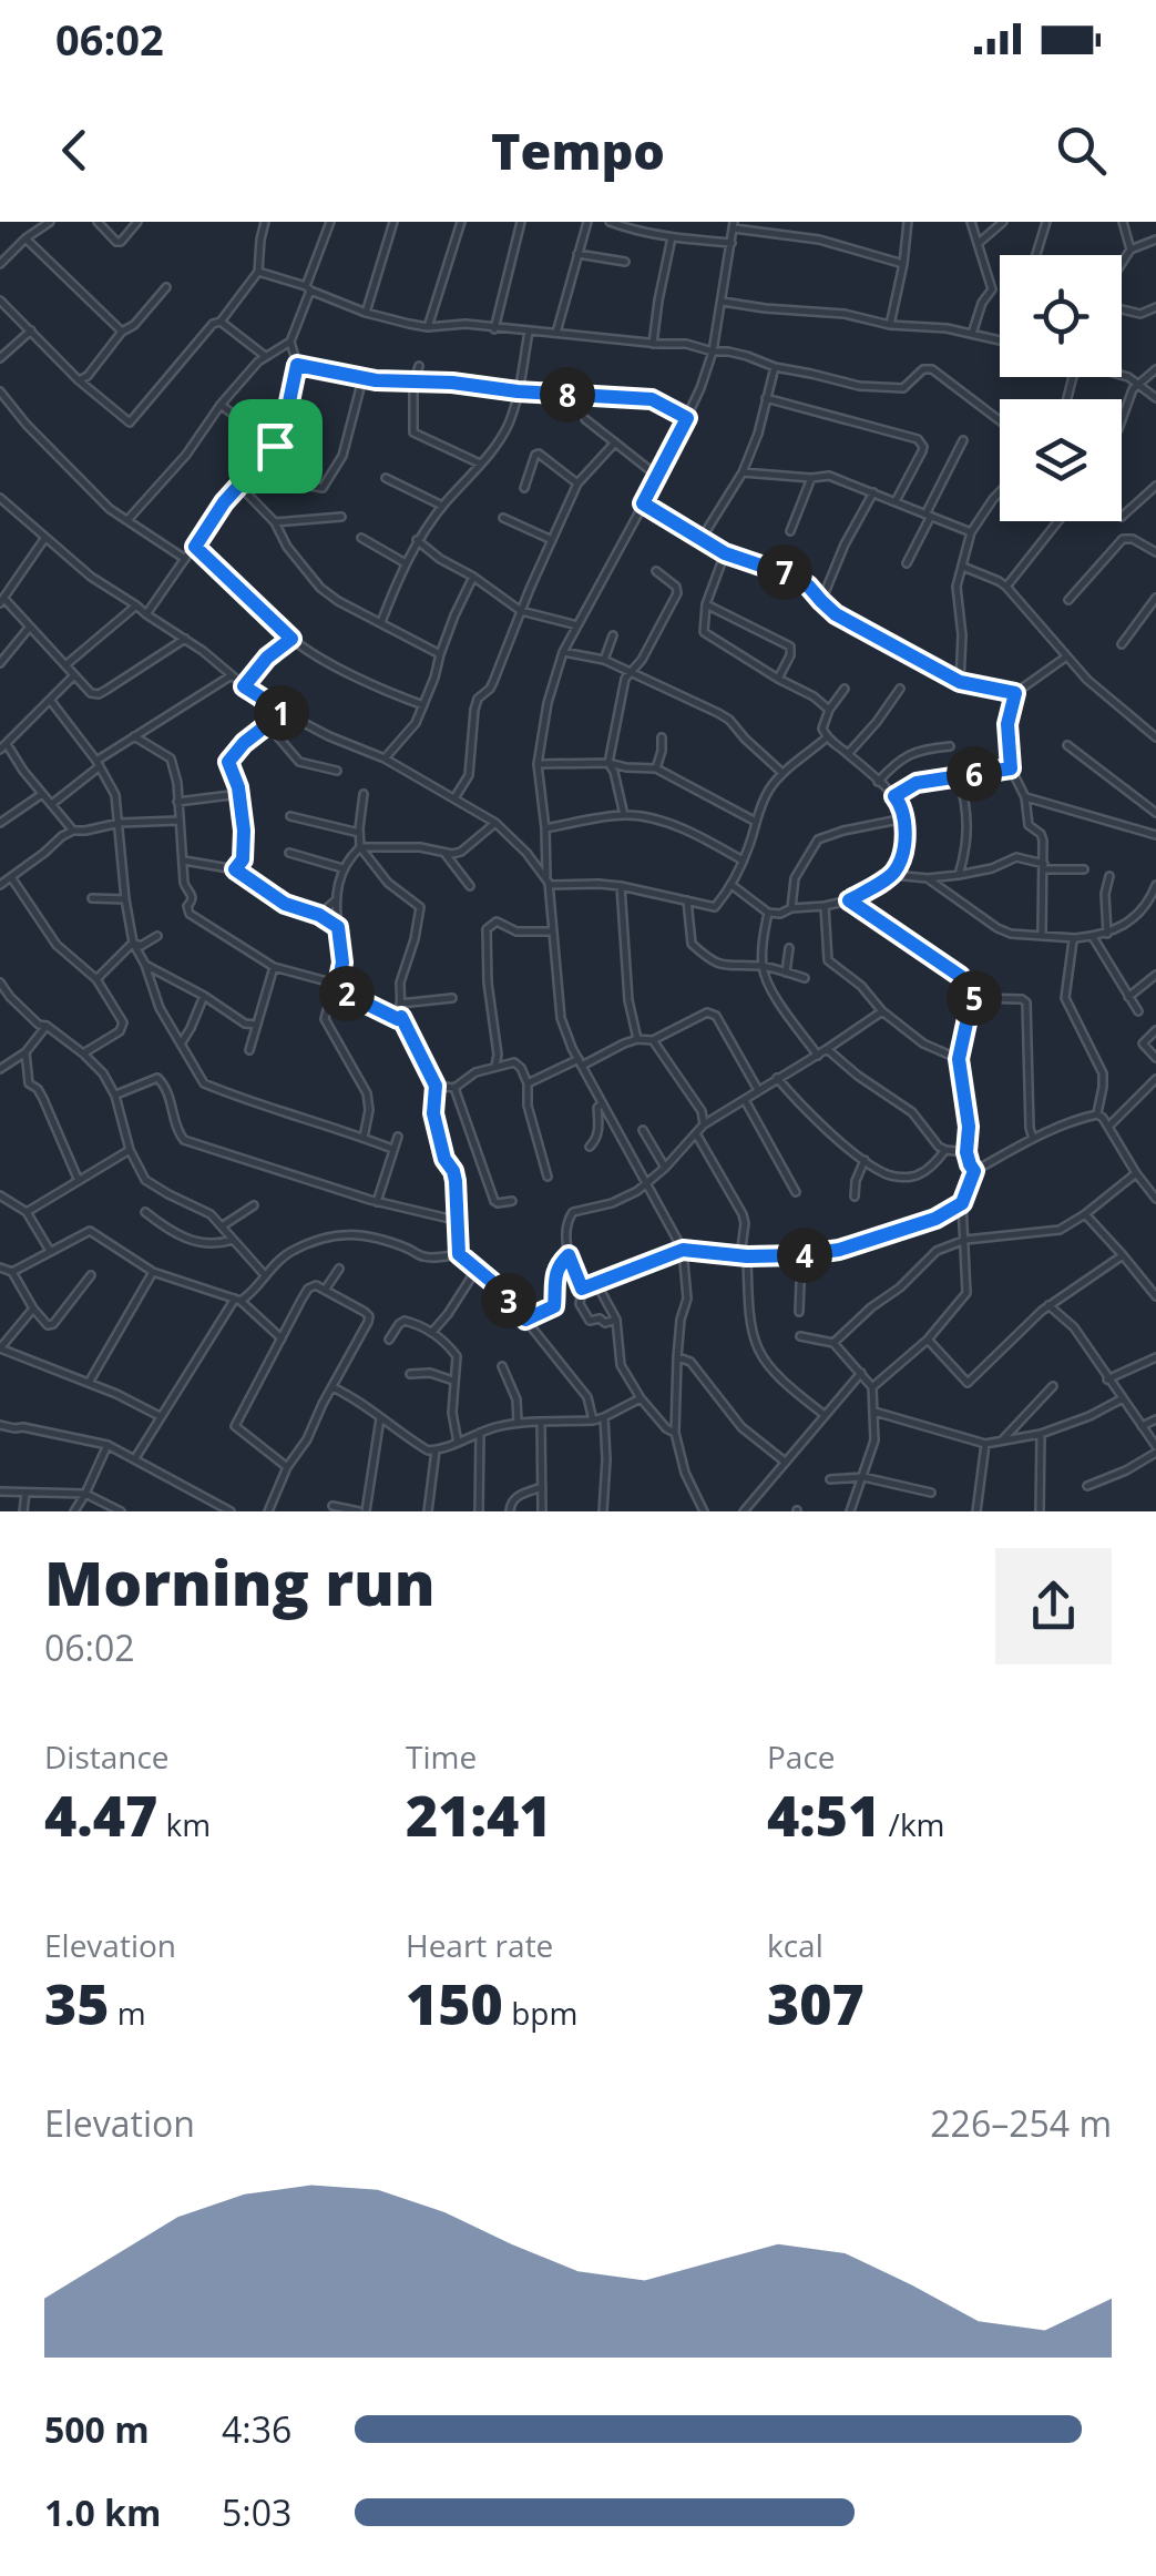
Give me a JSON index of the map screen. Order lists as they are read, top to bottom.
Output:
{
  "page": {
    "status": "06:02",
    "header": "Tempo",
    "pins": [
      "8",
      "7",
      "1",
      "6",
      "2",
      "5",
      "4",
      "3"
    ],
    "heading": ["Morning run", "06:02"],
    "stats": [
      ["Distance", "4.47 km"],
      ["Time", "21:41"],
      ["Pace", "4:51 /km"],
      ["Elevation", "35 m"],
      ["Heart rate", "150 bpm"],
      ["kcal", "307"]
    ],
    "chart": ["Elevation", "226–254 m"],
    "list": [
      {
        "name": "500 m",
        "note": "4:36"
      },
      {
        "name": "1.0 km",
        "note": "5:03"
      }
    ]
  }
}
